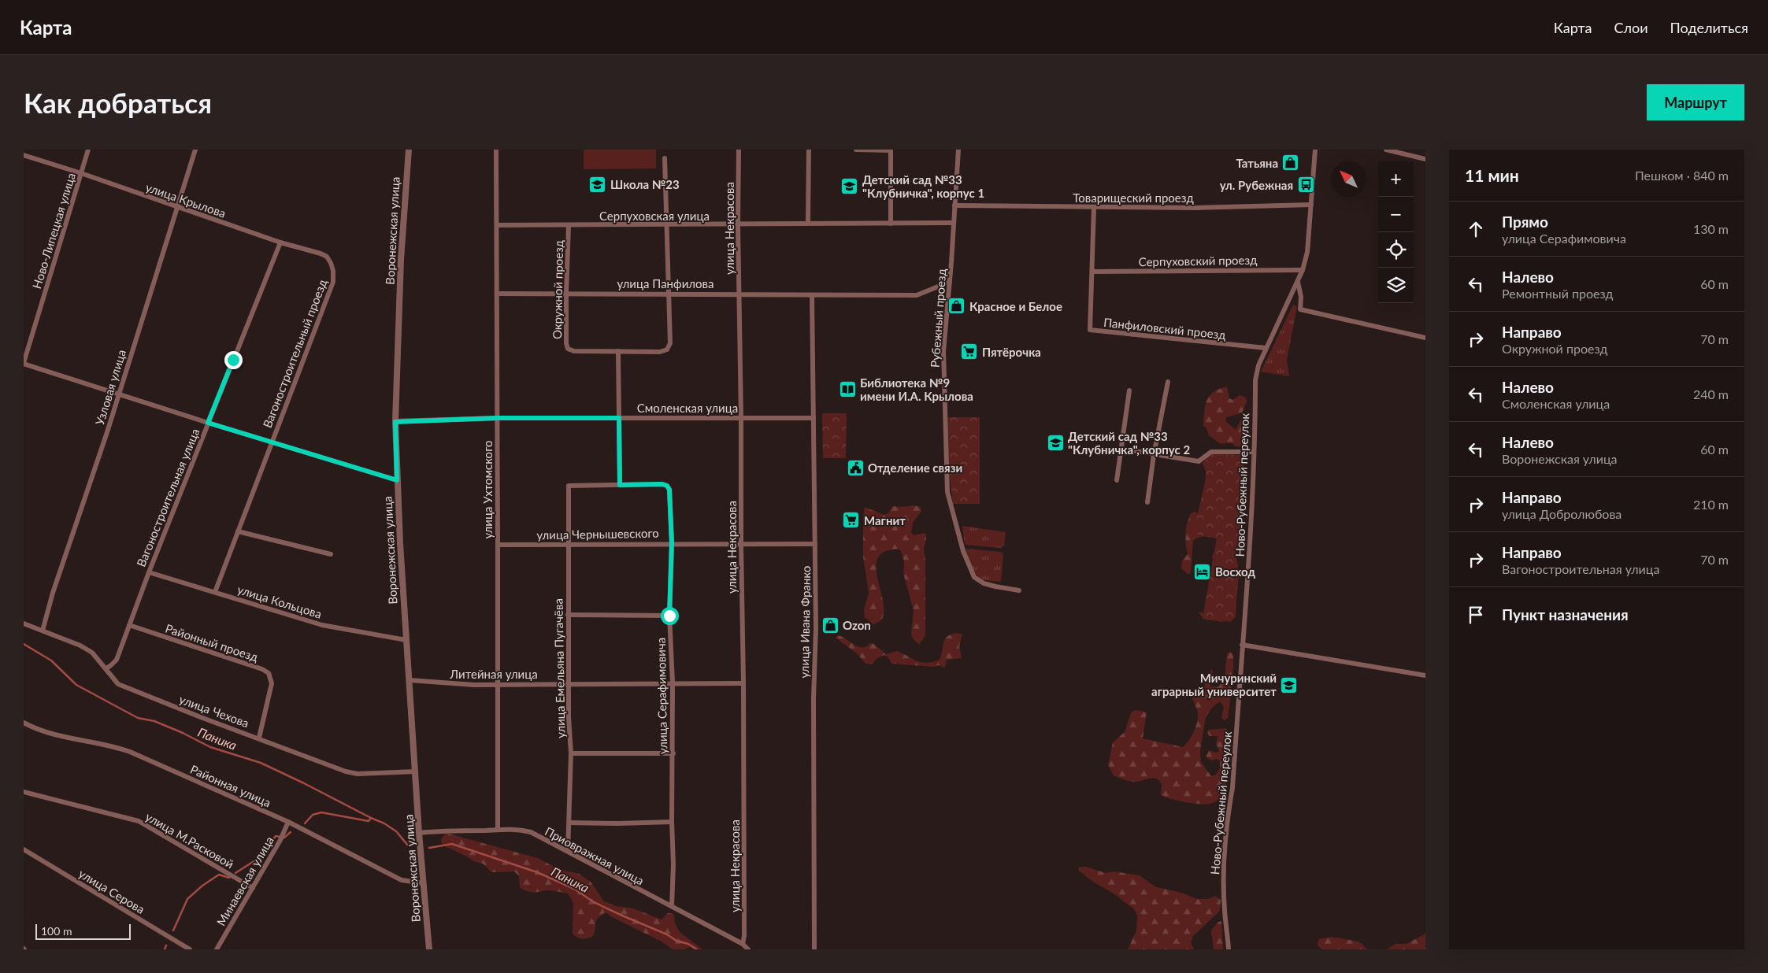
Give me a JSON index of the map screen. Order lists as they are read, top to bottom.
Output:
{
  "streets": {
    "street": [
      "Товарищеский проезд",
      "улица Крылова",
      "Серпуховская улица",
      "улица Некрасова",
      "Ново-Липецкая улица",
      "Воронежская улица",
      "Серпуховский проезд",
      "улица Панфилова",
      "Окружной проезд",
      "Рубежный проезд",
      "Панфиловский проезд",
      "Вагоностроительный проезд",
      "Узловая улица",
      "Смоленская улица",
      "Ново-Рубежный переулок",
      "улица Ухтомского",
      "Вагоностроительная улица",
      "улица Чернышевского",
      "улица Кольцова",
      "улица Ивана Франко",
      "Районный проезд",
      "улица Емельяна Пугачёва",
      "Литейная улица",
      "улица Серафимовича",
      "улица Чехова",
      "Районная улица",
      "улица М.Расковой",
      "Приовражная улица",
      "Минаевская улица",
      "улица Серова"
    ]
  },
  "crossings": [
    ["Товарищеский проезд", "Рубежный проезд"],
    ["Товарищеский проезд", "Панфиловский проезд"],
    ["Товарищеский проезд", "Ново-Рубежный переулок"],
    ["улица Крылова", "Ново-Липецкая улица"],
    ["улица Крылова", "Вагоностроительный проезд"],
    ["улица Крылова", "Узловая улица"],
    ["улица Крылова", "Вагоностроительная улица"],
    ["Серпуховская улица", "улица Некрасова"],
    ["Серпуховская улица", "Окружной проезд"],
    ["Серпуховская улица", "Рубежный проезд"],
    ["Серпуховская улица", "улица Ухтомского"],
    ["улица Некрасова", "улица Панфилова"],
    ["улица Некрасова", "Смоленская улица"],
    ["улица Некрасова", "улица Чернышевского"],
    ["улица Некрасова", "Литейная улица"],
    ["улица Некрасова", "Приовражная улица"],
    ["Воронежская улица", "Смоленская улица"],
    ["Воронежская улица", "улица Кольцова"],
    ["Воронежская улица", "Литейная улица"],
    ["Воронежская улица", "улица Чехова"],
    ["Воронежская улица", "Районная улица"],
    ["Воронежская улица", "Приовражная улица"],
    ["Серпуховский проезд", "Панфиловский проезд"],
    ["Серпуховский проезд", "Ново-Рубежный переулок"],
    ["улица Панфилова", "Окружной проезд"],
    ["улица Панфилова", "Рубежный проезд"],
    ["улица Панфилова", "улица Ухтомского"],
    ["улица Панфилова", "улица Ивана Франко"],
    ["Панфиловский проезд", "Ново-Рубежный переулок"],
    ["Вагоностроительный проезд", "улица Кольцова"],
    ["Узловая улица", "улица Чехова"],
    ["Смоленская улица", "улица Ухтомского"],
    ["Смоленская улица", "улица Ивана Франко"],
    ["улица Ухтомского", "улица Чернышевского"],
    ["улица Ухтомского", "Литейная улица"],
    ["улица Ухтомского", "Приовражная улица"],
    ["Вагоностроительная улица", "улица Кольцова"],
    ["Вагоностроительная улица", "Районный проезд"],
    ["Вагоностроительная улица", "улица Чехова"],
    ["улица Чернышевского", "улица Ивана Франко"],
    ["улица Чернышевского", "улица Емельяна Пугачёва"],
    ["улица Чернышевского", "улица Серафимовича"],
    ["Районный проезд", "улица Чехова"],
    ["улица Емельяна Пугачёва", "Литейная улица"],
    ["улица Емельяна Пугачёва", "улица Серафимовича"],
    ["улица Емельяна Пугачёва", "Приовражная улица"],
    ["Литейная улица", "улица Серафимовича"],
    ["улица Серафимовича", "Приовражная улица"],
    ["Районная улица", "Минаевская улица"],
    ["улица М.Расковой", "Минаевская улица"]
  ],
  "water": ["Паника"],
  "places": {
    "shop": ["Татьяна", "Красное и Белое", "Ozon"],
    "school or university": [
      "Школа №23",
      "Детский сад №33 \"Клубничка\", корпус 1",
      "Детский сад №33 \"Клубничка\", корпус 2",
      "Мичуринский аграрный университет"
    ],
    "bus stop": ["ул. Рубежная"],
    "supermarket": ["Пятёрочка", "Магнит"],
    "library": ["Библиотека №9 имени И.А. Крылова"],
    "public building": ["Отделение связи"],
    "hotel": ["Восход"]
  },
  "scale_bar": "100 m",
  "north": "top left",
  "page": {
    "header": "Карта",
    "nav": ["Карта", "Слои", "Поделиться"],
    "buttons": "Маршрут",
    "title": "Как добраться",
    "heading": ["11 мин", "Пешком · 840 m"],
    "map_buttons": ["+", "−"],
    "list": [
      ["Прямо", "улица Серафимовича", "130 m"],
      ["Налево", "Ремонтный проезд", "60 m"],
      ["Направо", "Окружной проезд", "70 m"],
      ["Налево", "Смоленская улица", "240 m"],
      ["Налево", "Воронежская улица", "60 m"],
      ["Направо", "улица Добролюбова", "210 m"],
      ["Направо", "Вагоностроительная улица", "70 m"],
      "Пункт назначения"
    ],
    "scale": "100 m"
  }
}
